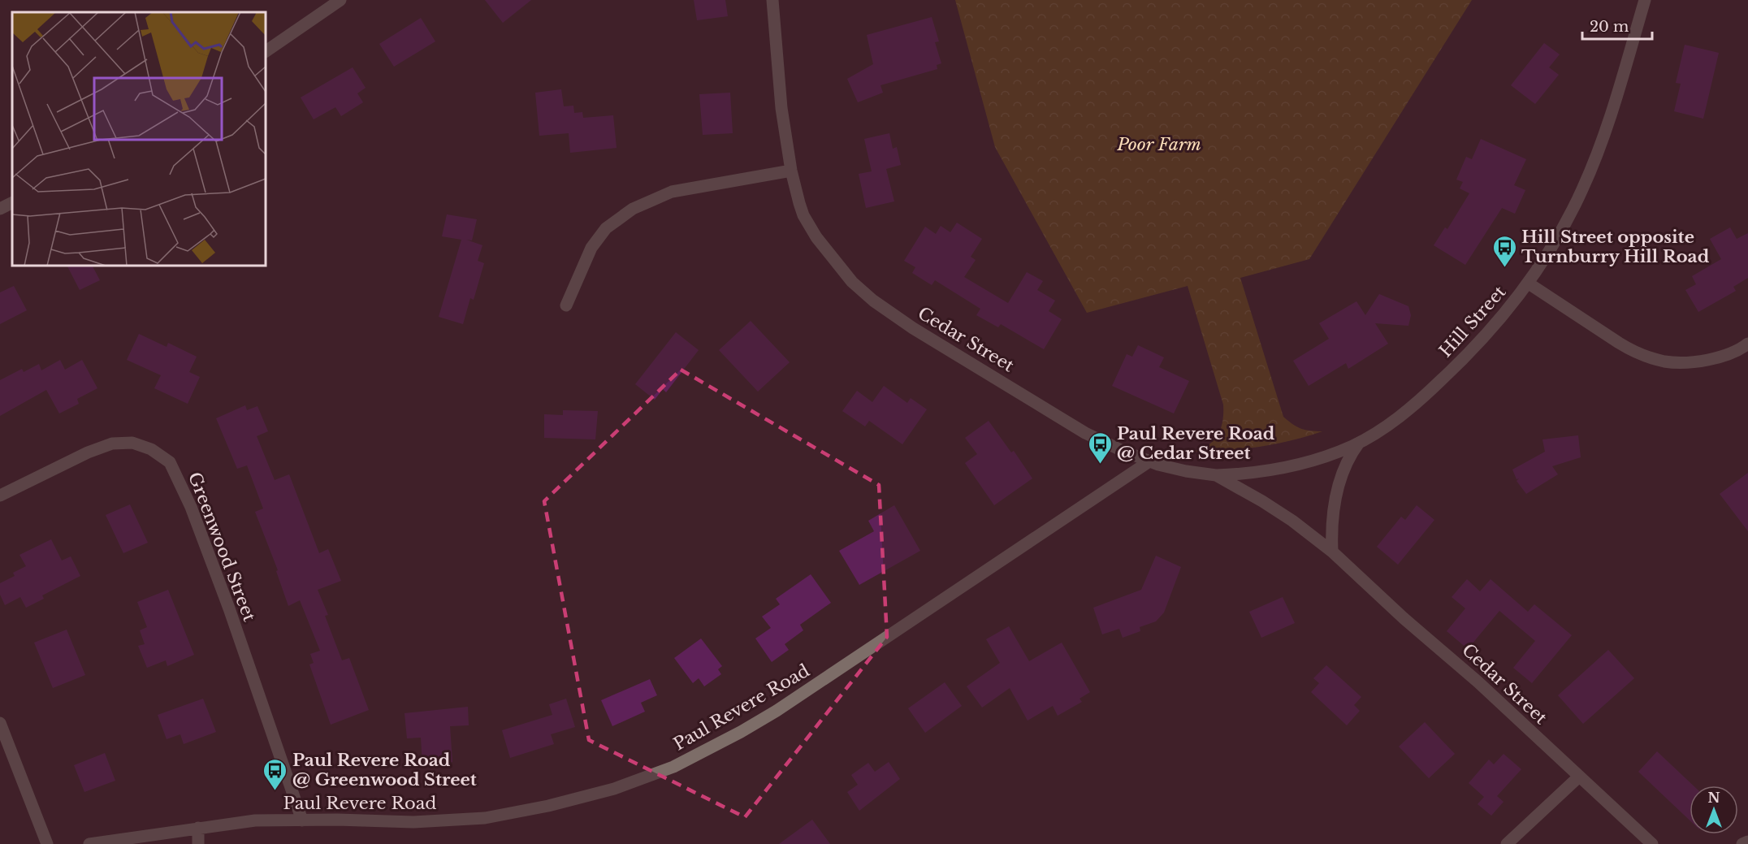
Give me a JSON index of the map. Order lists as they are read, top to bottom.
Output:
{
  "streets": {
    "street": [
      "Hill Street",
      "Cedar Street",
      "Greenwood Street",
      "Paul Revere Road"
    ]
  },
  "crossings": [
    ["Hill Street", "Cedar Street"],
    ["Cedar Street", "Paul Revere Road"],
    ["Greenwood Street", "Paul Revere Road"]
  ],
  "parks": ["Poor Farm"],
  "places": {
    "bus stop": ["Hill Street opposite Turnburry Hill Road", "Paul Revere Road @ Cedar Street", "Paul Revere Road @ Greenwood Street"]
  },
  "scale_bar": "20 m",
  "north": "top"
}
